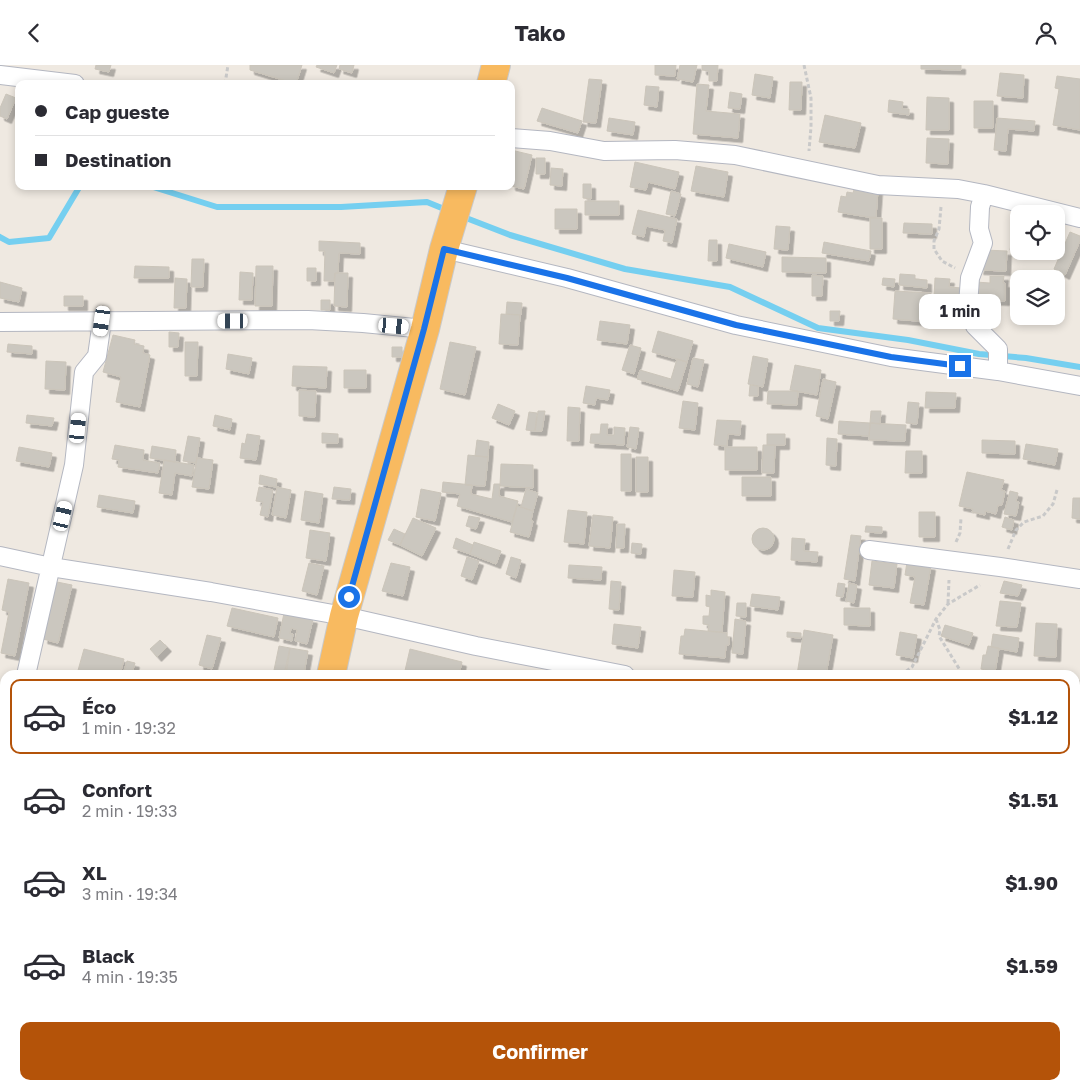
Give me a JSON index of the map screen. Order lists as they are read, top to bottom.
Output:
{
  "page": {
    "header": "Tako",
    "banner": ["Cap gueste", "Destination"],
    "bubble": "1 min",
    "list": [
      {
        "name": "Éco",
        "note": "1 min · 19:32",
        "value": "$1.12"
      },
      {
        "name": "Confort",
        "note": "2 min · 19:33",
        "value": "$1.51"
      },
      {
        "name": "XL",
        "note": "3 min · 19:34",
        "value": "$1.90"
      },
      {
        "name": "Black",
        "note": "4 min · 19:35",
        "value": "$1.59"
      }
    ],
    "buttons": "Confirmer"
  }
}
